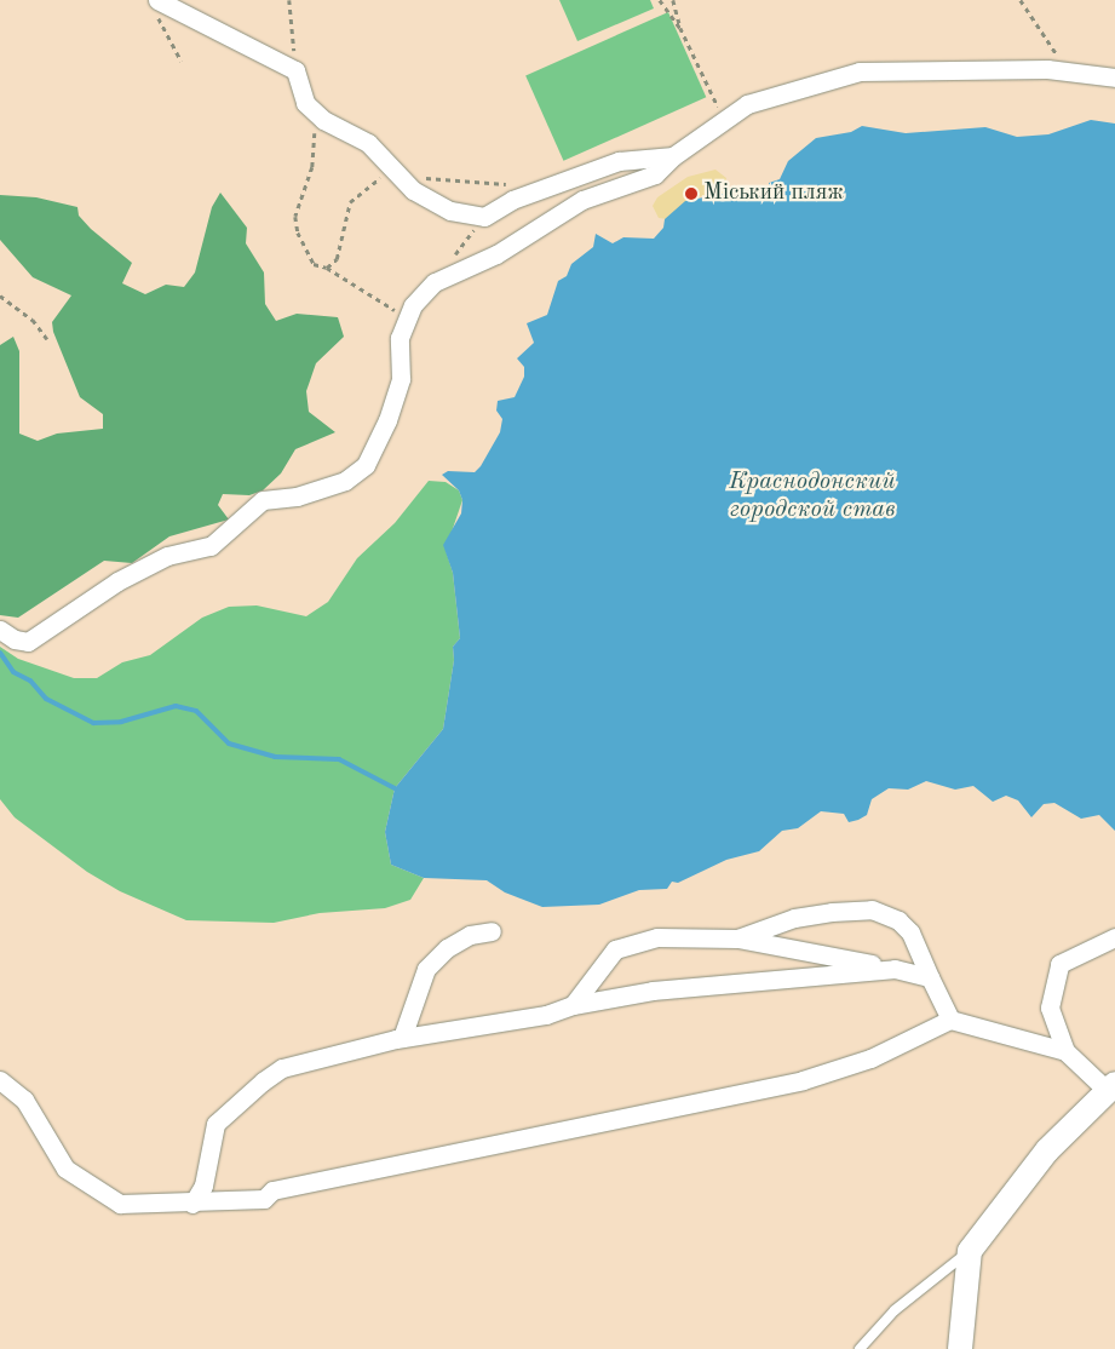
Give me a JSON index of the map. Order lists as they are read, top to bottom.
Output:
{
  "water": ["Краснодонский городской став"],
  "places": ["Міський пляж"]
}
